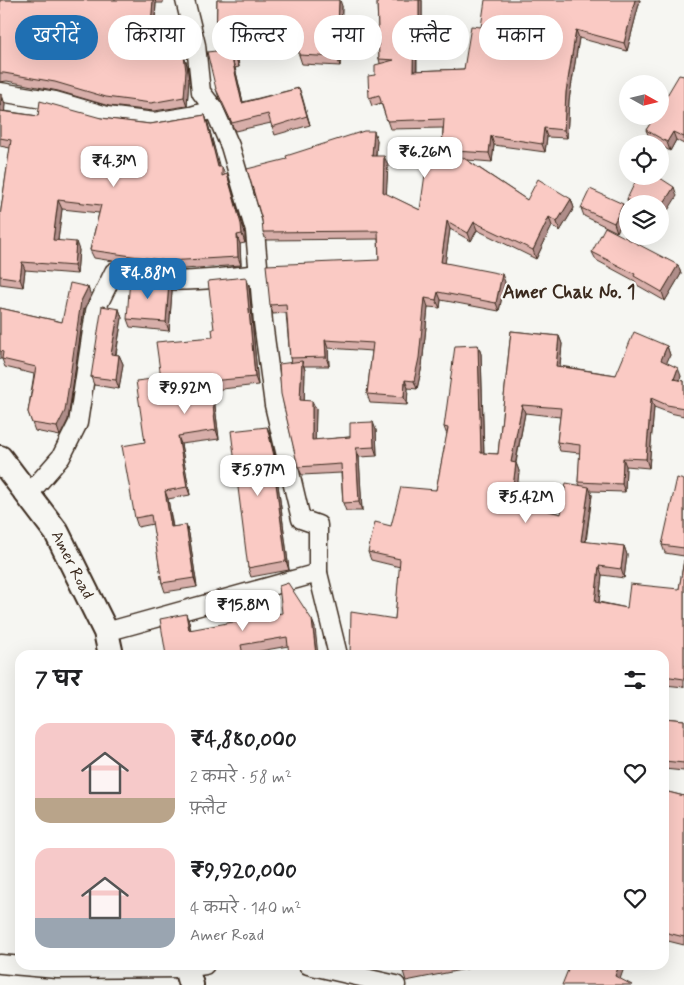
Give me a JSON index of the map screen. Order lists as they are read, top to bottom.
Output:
{
  "streets": {
    "main road": ["Amer Road"]
  },
  "districts": ["Amer Chak No. 1"],
  "north": "right",
  "page": {
    "chip": [
      "खरीदें",
      "किराया",
      "फ़िल्टर",
      "नया",
      "फ़्लैट",
      "मकान"
    ],
    "price": [
      "₹6.26M",
      "₹4.3M",
      "₹4.88M",
      "₹9.92M",
      "₹5.97M",
      "₹5.42M",
      "₹15.8M"
    ],
    "heading": "7 घर",
    "list": [
      {
        "name": "₹4,880,000",
        "note": "2 कमरे · 58 m² · फ़्लैट"
      },
      {
        "name": "₹9,920,000",
        "note": "4 कमरे · 140 m² · Amer Road"
      }
    ]
  }
}
